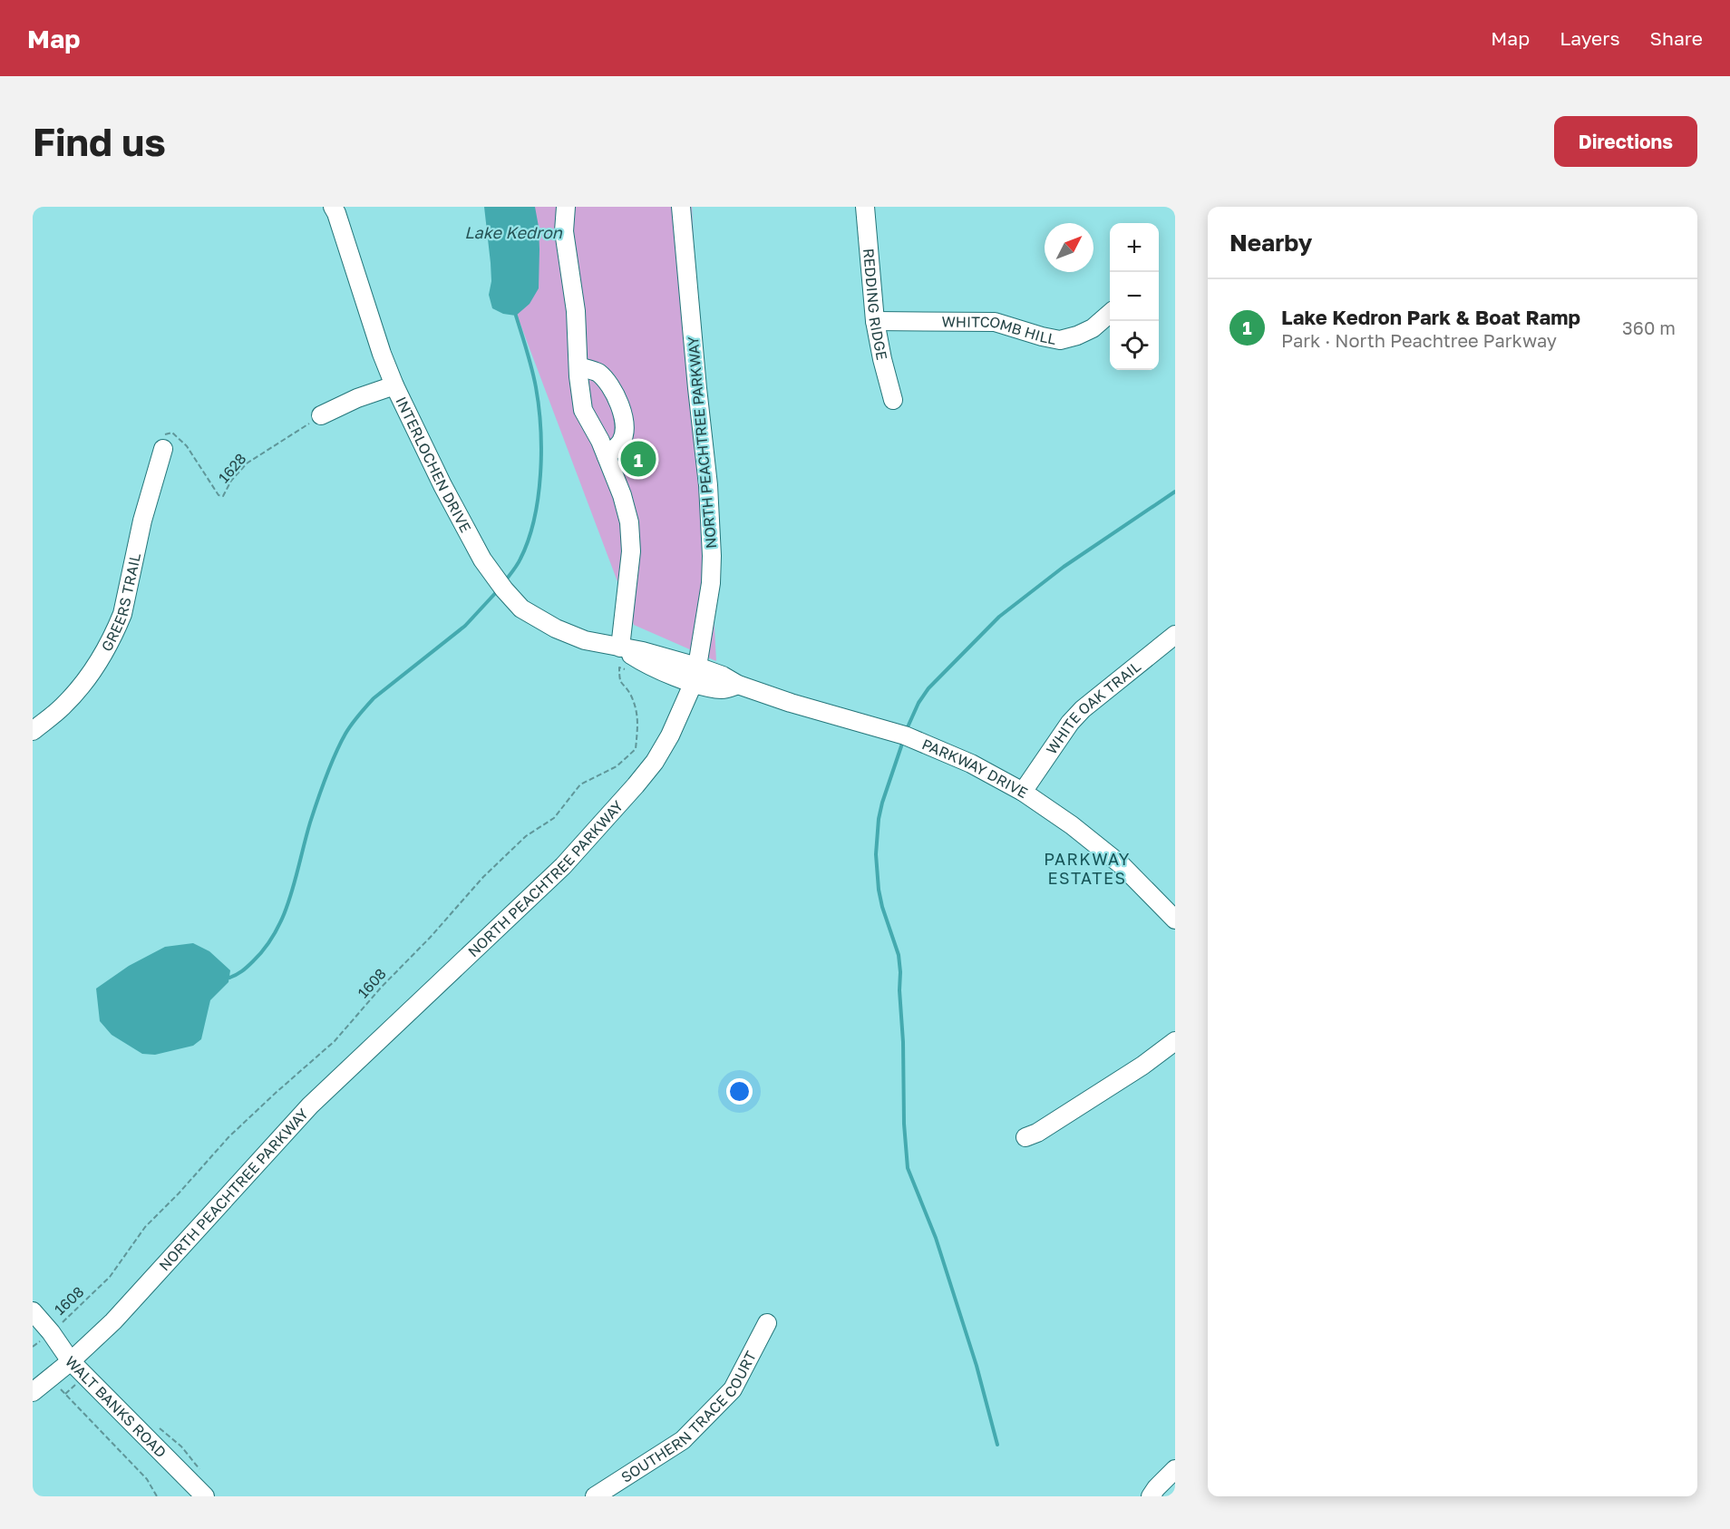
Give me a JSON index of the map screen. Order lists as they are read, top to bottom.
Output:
{
  "streets": {
    "street": [
      "REDDING RIDGE",
      "WHITCOMB HILL",
      "NORTH PEACHTREE PARKWAY",
      "INTERLOCHEN DRIVE",
      "GREERS TRAIL",
      "WHITE OAK TRAIL",
      "PARKWAY DRIVE",
      "WALT BANKS ROAD",
      "SOUTHERN TRACE COURT"
    ],
    "path": ["1628", "1608"]
  },
  "crossings": [
    ["REDDING RIDGE", "WHITCOMB HILL"],
    ["NORTH PEACHTREE PARKWAY", "INTERLOCHEN DRIVE"],
    ["NORTH PEACHTREE PARKWAY", "PARKWAY DRIVE"],
    ["NORTH PEACHTREE PARKWAY", "WALT BANKS ROAD"],
    ["INTERLOCHEN DRIVE", "PARKWAY DRIVE"],
    ["1628", "GREERS TRAIL"],
    ["WHITE OAK TRAIL", "PARKWAY DRIVE"],
    ["1608", "WALT BANKS ROAD"]
  ],
  "districts": ["PARKWAY ESTATES"],
  "water": ["Lake Kedron"],
  "north": "top right",
  "page": {
    "header": "Map",
    "nav": ["Map", "Layers", "Share"],
    "buttons": "Directions",
    "title": "Find us",
    "heading": "Nearby",
    "map_buttons": ["+", "−"],
    "list": [
      {
        "mark": "1",
        "name": "Lake Kedron Park & Boat Ramp",
        "note": "Park · North Peachtree Parkway",
        "value": "360 m"
      }
    ],
    "pins": "1"
  }
}
